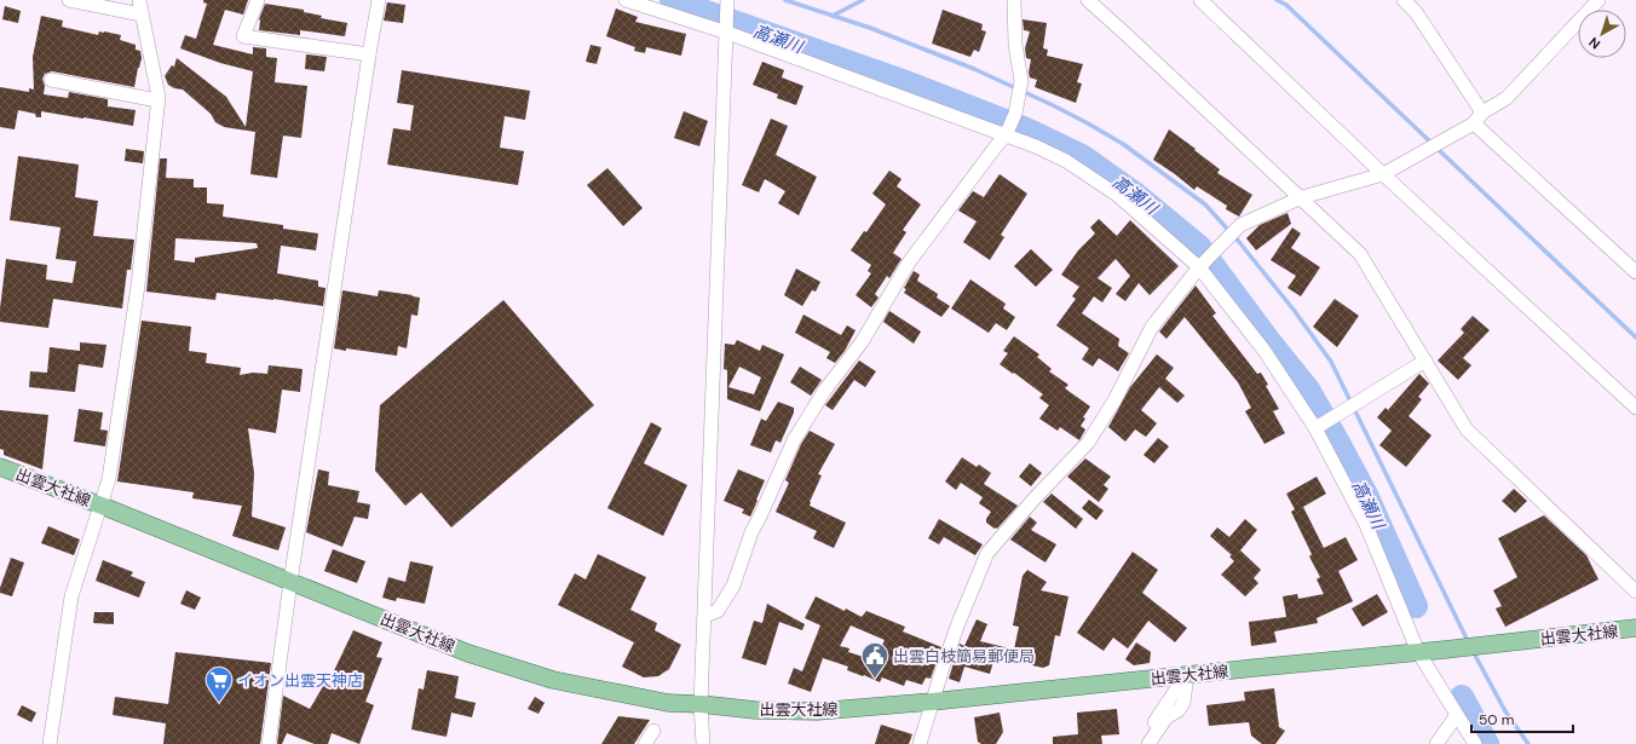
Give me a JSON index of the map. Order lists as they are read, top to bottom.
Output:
{
  "streets": {
    "main road": ["出雲大社線"]
  },
  "water": ["高瀬川"],
  "places": {
    "public building": ["出雲白枝簡易郵便局"],
    "supermarket": ["イオン出雲天神店"]
  },
  "scale_bar": "50 m",
  "north": "bottom left"
}
